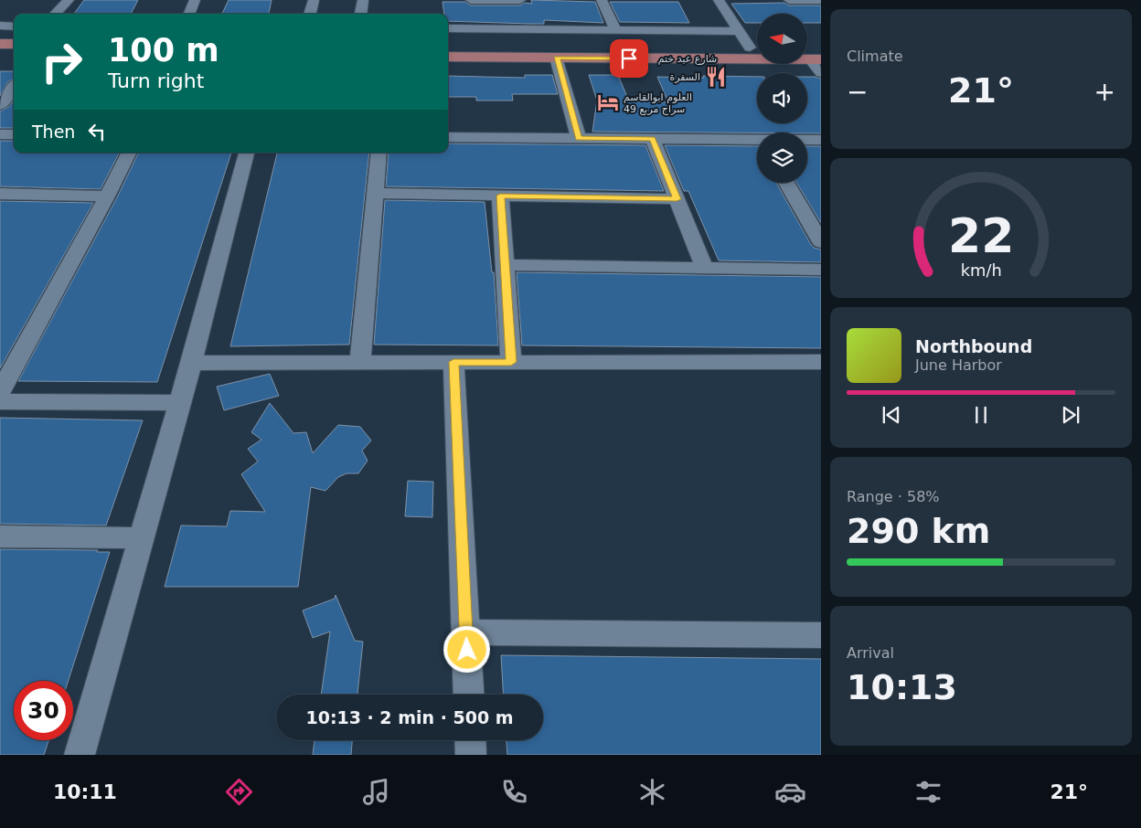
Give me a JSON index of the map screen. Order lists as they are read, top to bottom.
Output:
{
  "streets": {
    "main road": ["شارع عبد ختم"]
  },
  "places": {
    "restaurant": ["السفرة"],
    "hotel": ["العلوم ابوالقاسم سراج مربع 49"]
  },
  "north": "left",
  "page": {
    "tile": [
      "Climate",
      ["Range · 58%", "290 km"],
      ["Arrival", "10:13"]
    ],
    "turn": ["100 m", "Turn right"],
    "heat": ["−", "21°", "+"],
    "then": "Then",
    "song": ["Northbound", "June Harbor"],
    "limit": "30",
    "trip": "10:13 · 2 min · 500 m",
    "tabs": ["10:11", "21°"],
    "gauge": ["22", "km/h"]
  }
}
